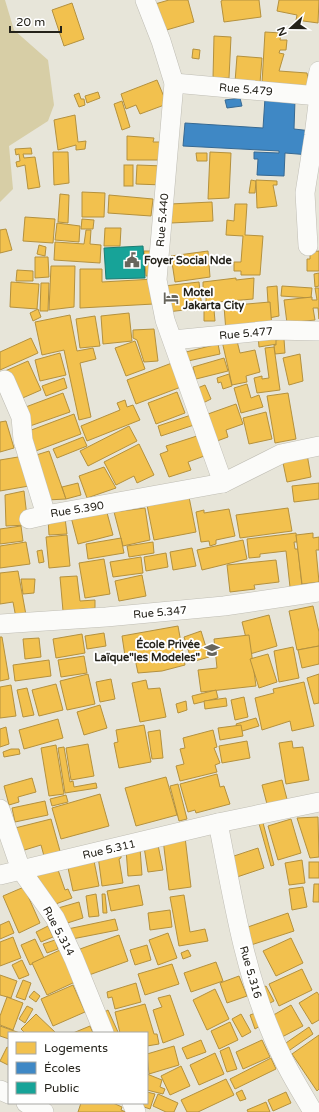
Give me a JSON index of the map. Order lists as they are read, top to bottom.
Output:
{
  "streets": {
    "street": [
      "Rue 5.479",
      "Rue 5.440",
      "Rue 5.477",
      "Rue 5.390",
      "Rue 5.347",
      "Rue 5.311",
      "Rue 5.314",
      "Rue 5.316"
    ]
  },
  "crossings": [
    ["Rue 5.479", "Rue 5.440"],
    ["Rue 5.440", "Rue 5.477"],
    ["Rue 5.440", "Rue 5.390"],
    ["Rue 5.311", "Rue 5.314"],
    ["Rue 5.311", "Rue 5.316"]
  ],
  "places": {
    "public building": ["Foyer Social Nde"],
    "hotel": ["Motel Jakarta City"],
    "school or university": ["École Privée Laïque\"les Modeles\""]
  },
  "legend": ["Logements", "Écoles", "Public"],
  "scale_bar": "20 m",
  "north": "left"
}
